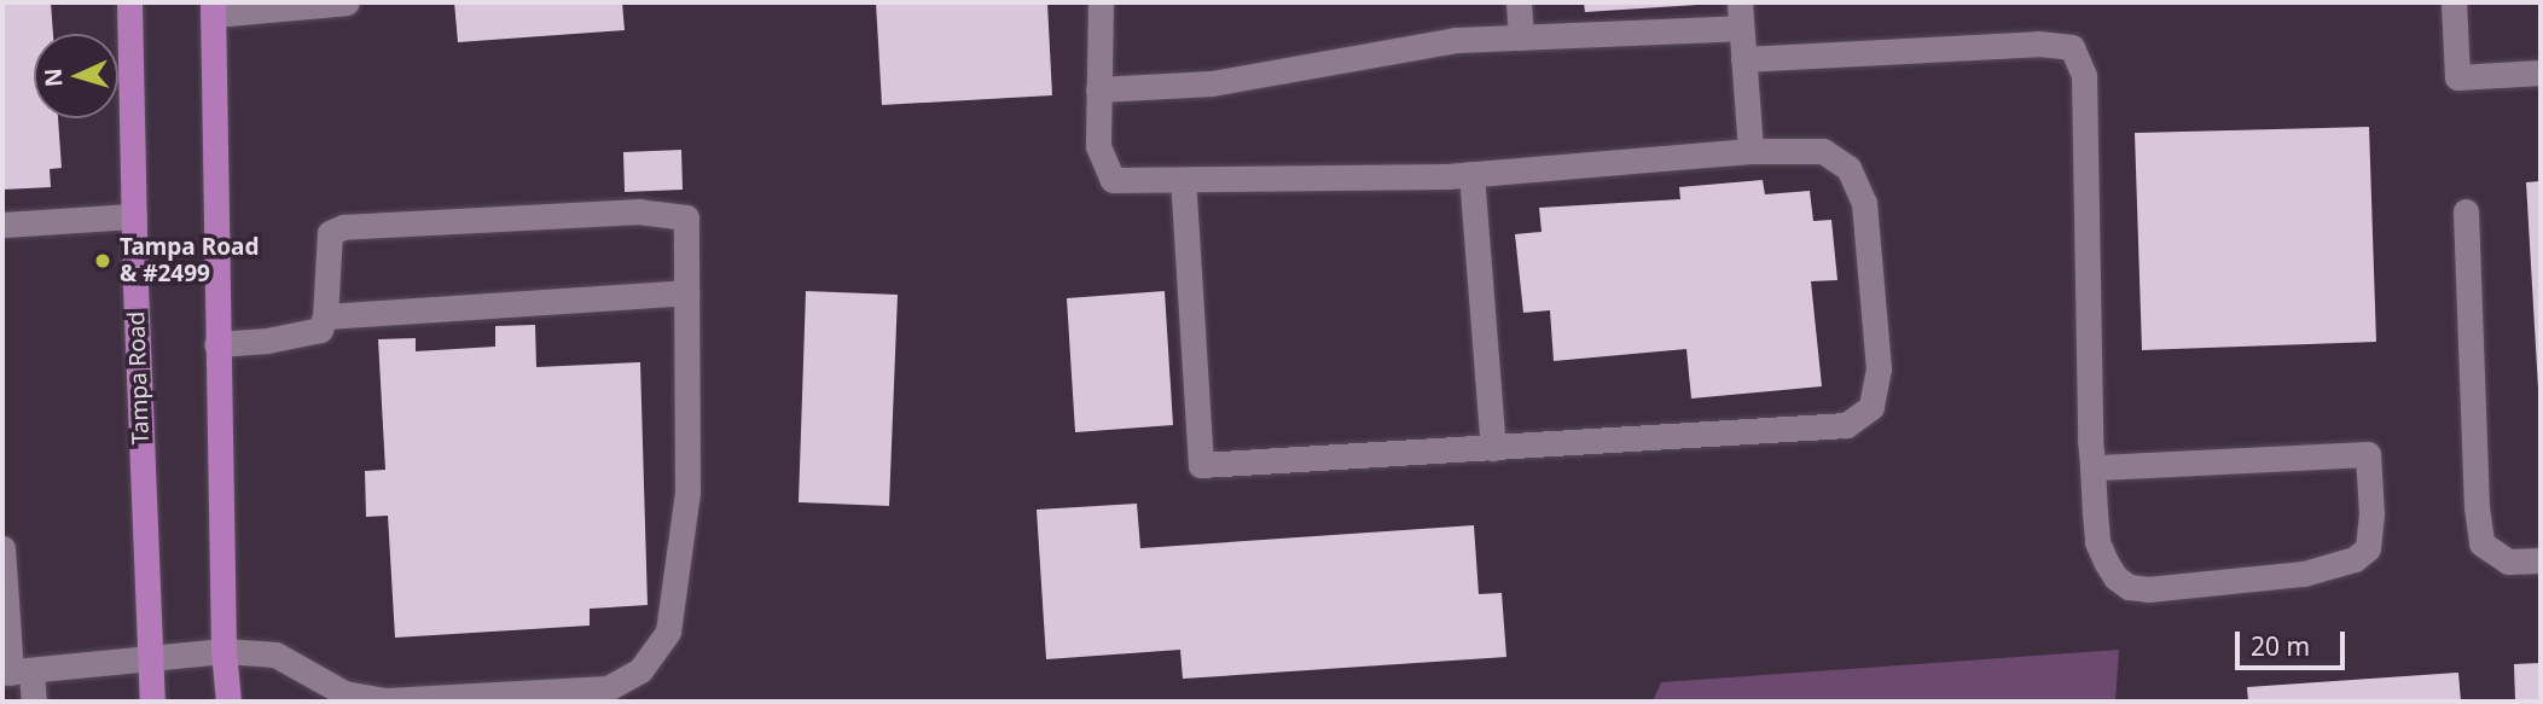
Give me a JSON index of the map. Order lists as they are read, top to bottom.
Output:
{
  "streets": {
    "main road": ["Tampa Road"]
  },
  "places": ["Tampa Road & #2499"],
  "scale_bar": "20 m",
  "north": "left"
}
